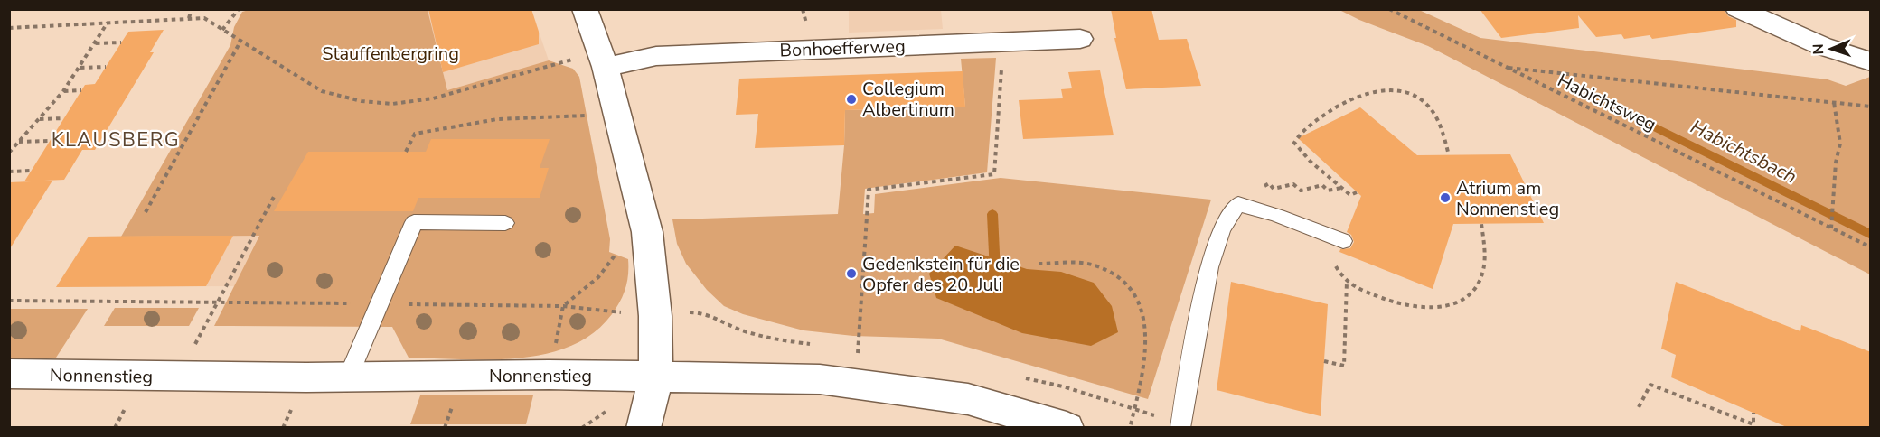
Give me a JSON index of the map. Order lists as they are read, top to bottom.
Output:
{
  "streets": {
    "street": ["Bonhoefferweg", "Nonnenstieg"],
    "path": ["Habichtsweg"]
  },
  "districts": ["KLAUSBERG"],
  "water": ["Habichtsbach"],
  "parks": ["Stauffenbergring"],
  "places": ["Collegium Albertinum", "Atrium am Nonnenstieg", "Gedenkstein für die Opfer des 20. Juli"],
  "north": "left"
}
